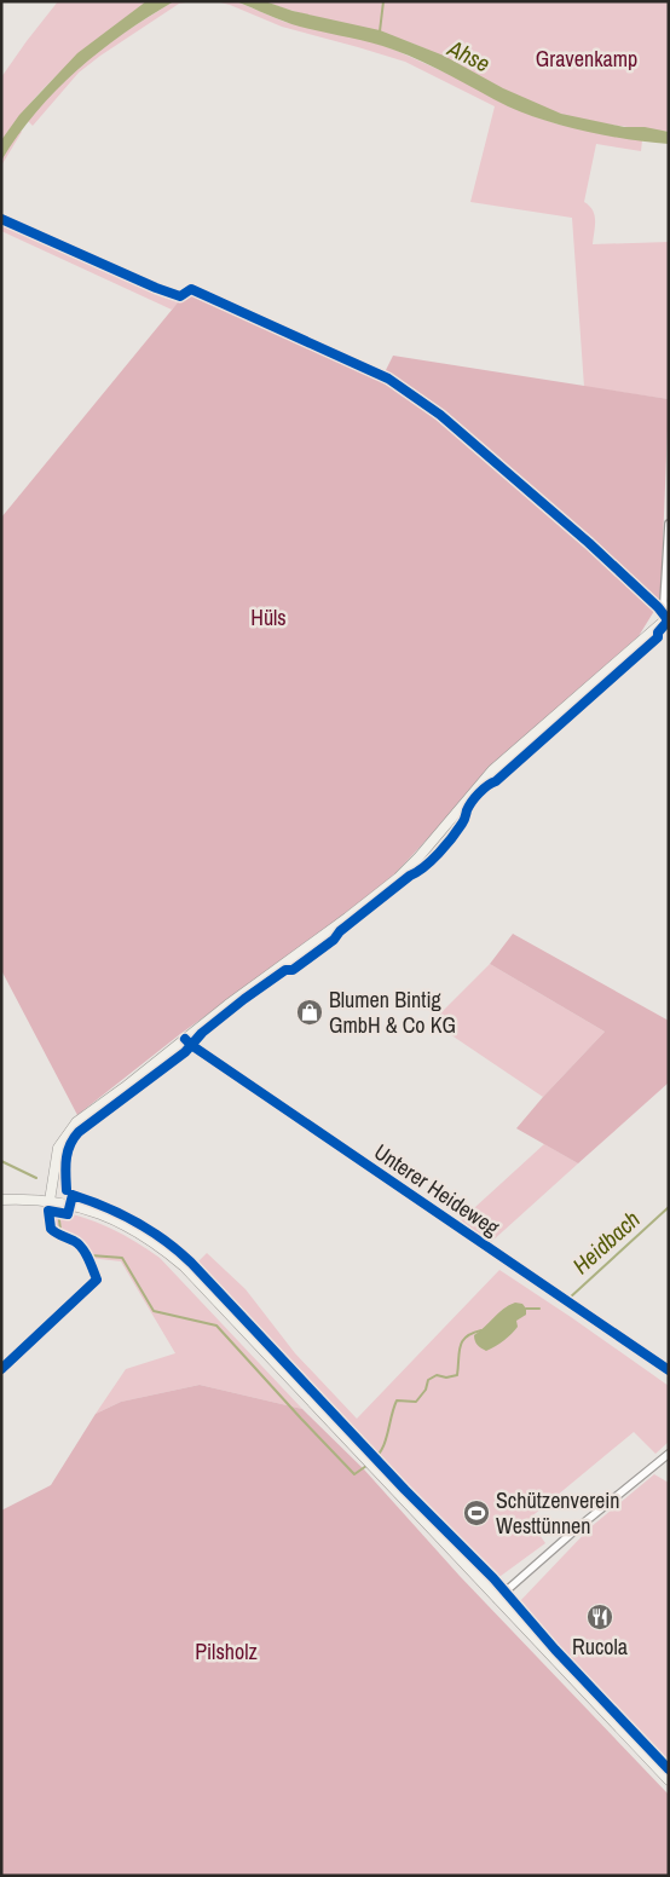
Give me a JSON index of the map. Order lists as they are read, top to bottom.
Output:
{
  "streets": {
    "street": ["Unterer Heideweg"]
  },
  "water": ["Ahse", "Heidbach"],
  "parks": ["Gravenkamp", "Hüls", "Pilsholz"],
  "places": {
    "shop": ["Blumen Bintig GmbH & Co KG"],
    "sports": ["Schützenverein Westtünnen"],
    "restaurant": ["Rucola"]
  }
}
